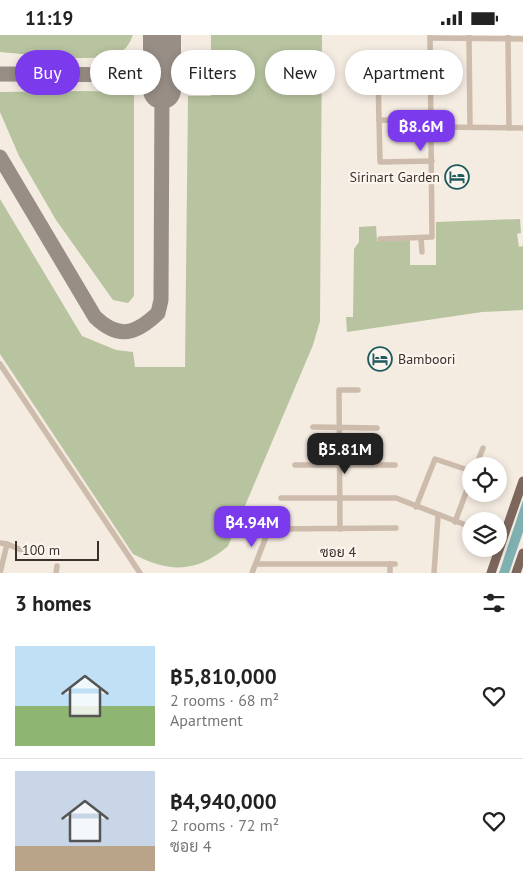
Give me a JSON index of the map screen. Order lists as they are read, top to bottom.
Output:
{
  "streets": {
    "street": ["ซอย 4"]
  },
  "places": {
    "hotel": ["Sirinart Garden", "Bamboori"]
  },
  "scale_bar": "100 m",
  "page": {
    "status": "11:19",
    "chip": [
      "Buy",
      "Rent",
      "Filters",
      "New",
      "Apartment"
    ],
    "price": ["฿8.6M", "฿5.81M", "฿4.94M"],
    "scale": "100 m",
    "heading": "3 homes",
    "list": [
      {
        "name": "฿5,810,000",
        "note": "2 rooms · 68 m² · Apartment"
      },
      {
        "name": "฿4,940,000",
        "note": "2 rooms · 72 m² · ซอย 4"
      }
    ]
  }
}
